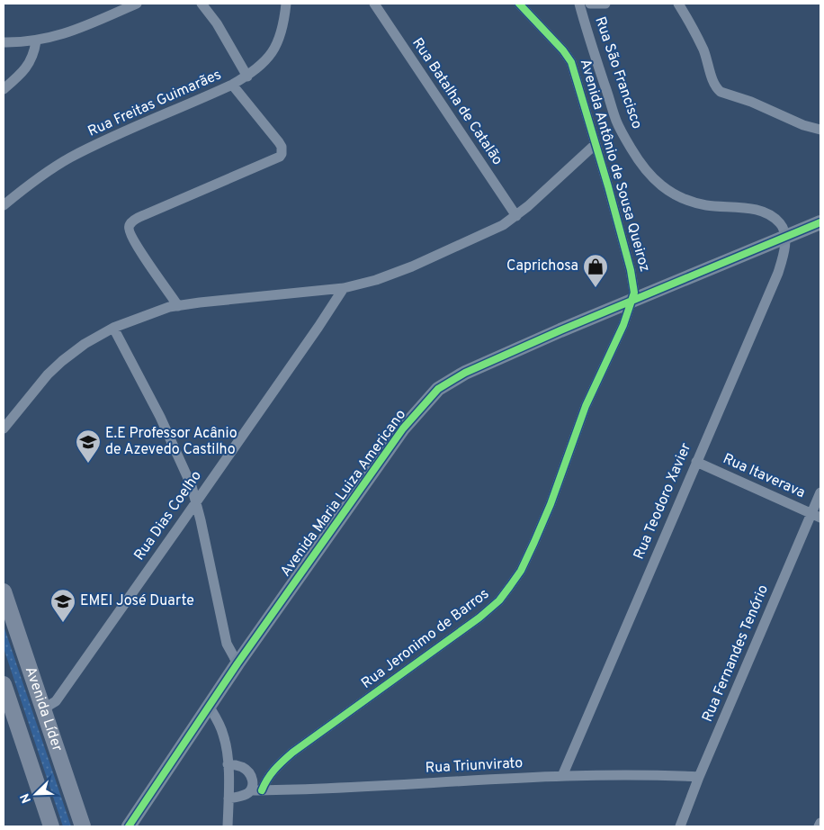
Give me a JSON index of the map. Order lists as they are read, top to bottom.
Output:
{
  "streets": {
    "main road": ["Avenida Maria Luiza Americano", "Avenida Líder"],
    "street": [
      "Rua São Francisco",
      "Rua Batalha de Catalão",
      "Rua Freitas Guimarães",
      "Avenida Antônio de Sousa Queiroz",
      "Rua Itaverava",
      "Rua Teodoro Xavier",
      "Rua Dias Coelho",
      "Rua Jeronimo de Barros",
      "Rua Fernandes Tenório",
      "Rua Triunvirato"
    ]
  },
  "crossings": [
    ["Rua São Francisco", "Avenida Maria Luiza Americano"],
    ["Rua São Francisco", "Rua Teodoro Xavier"],
    ["Avenida Antônio de Sousa Queiroz", "Avenida Maria Luiza Americano"],
    ["Avenida Antônio de Sousa Queiroz", "Rua Jeronimo de Barros"],
    ["Rua Itaverava", "Rua Teodoro Xavier"],
    ["Rua Itaverava", "Rua Fernandes Tenório"],
    ["Avenida Maria Luiza Americano", "Rua Teodoro Xavier"],
    ["Avenida Maria Luiza Americano", "Rua Jeronimo de Barros"],
    ["Rua Teodoro Xavier", "Rua Triunvirato"],
    ["Rua Dias Coelho", "Avenida Líder"],
    ["Rua Jeronimo de Barros", "Rua Triunvirato"],
    ["Rua Fernandes Tenório", "Rua Triunvirato"]
  ],
  "places": {
    "shop": ["Caprichosa"],
    "school or university": ["E.E Professor Acânio de Azevedo Castilho", "EMEI José Duarte"]
  },
  "north": "bottom left"
}
